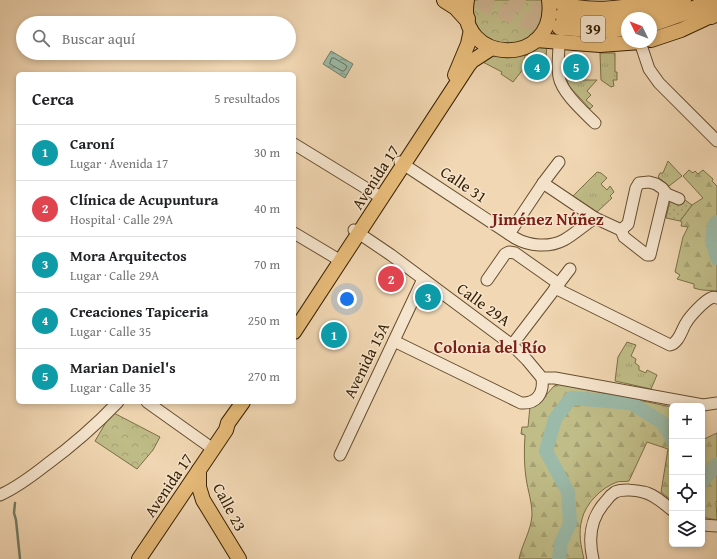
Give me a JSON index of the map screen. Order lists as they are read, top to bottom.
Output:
{
  "streets": {
    "highway": ["39"],
    "main road": ["Avenida 17", "Calle 23"],
    "street": ["Calle 31", "Calle 29A", "Avenida 15A"]
  },
  "crossings": [
    ["Avenida 17", "Calle 31"],
    ["Avenida 17", "Calle 29A"],
    ["Avenida 17", "Calle 23"],
    ["Calle 29A", "Avenida 15A"]
  ],
  "districts": ["Jiménez Núñez", "Colonia del Río"],
  "north": "top left",
  "page": {
    "search": "Buscar aquí",
    "pins": [
      "4",
      "5",
      "2",
      "3",
      "1"
    ],
    "heading": ["Cerca", "5 resultados"],
    "list": [
      {
        "mark": "1",
        "name": "Caroní",
        "note": "Lugar · Avenida 17",
        "value": "30 m"
      },
      {
        "mark": "2",
        "name": "Clínica de Acupuntura",
        "note": "Hospital · Calle 29A",
        "value": "40 m"
      },
      {
        "mark": "3",
        "name": "Mora Arquitectos",
        "note": "Lugar · Calle 29A",
        "value": "70 m"
      },
      {
        "mark": "4",
        "name": "Creaciones Tapiceria",
        "note": "Lugar · Calle 35",
        "value": "250 m"
      },
      {
        "mark": "5",
        "name": "Marian Daniel's",
        "note": "Lugar · Calle 35",
        "value": "270 m"
      }
    ],
    "map_buttons": ["+", "−"]
  }
}
